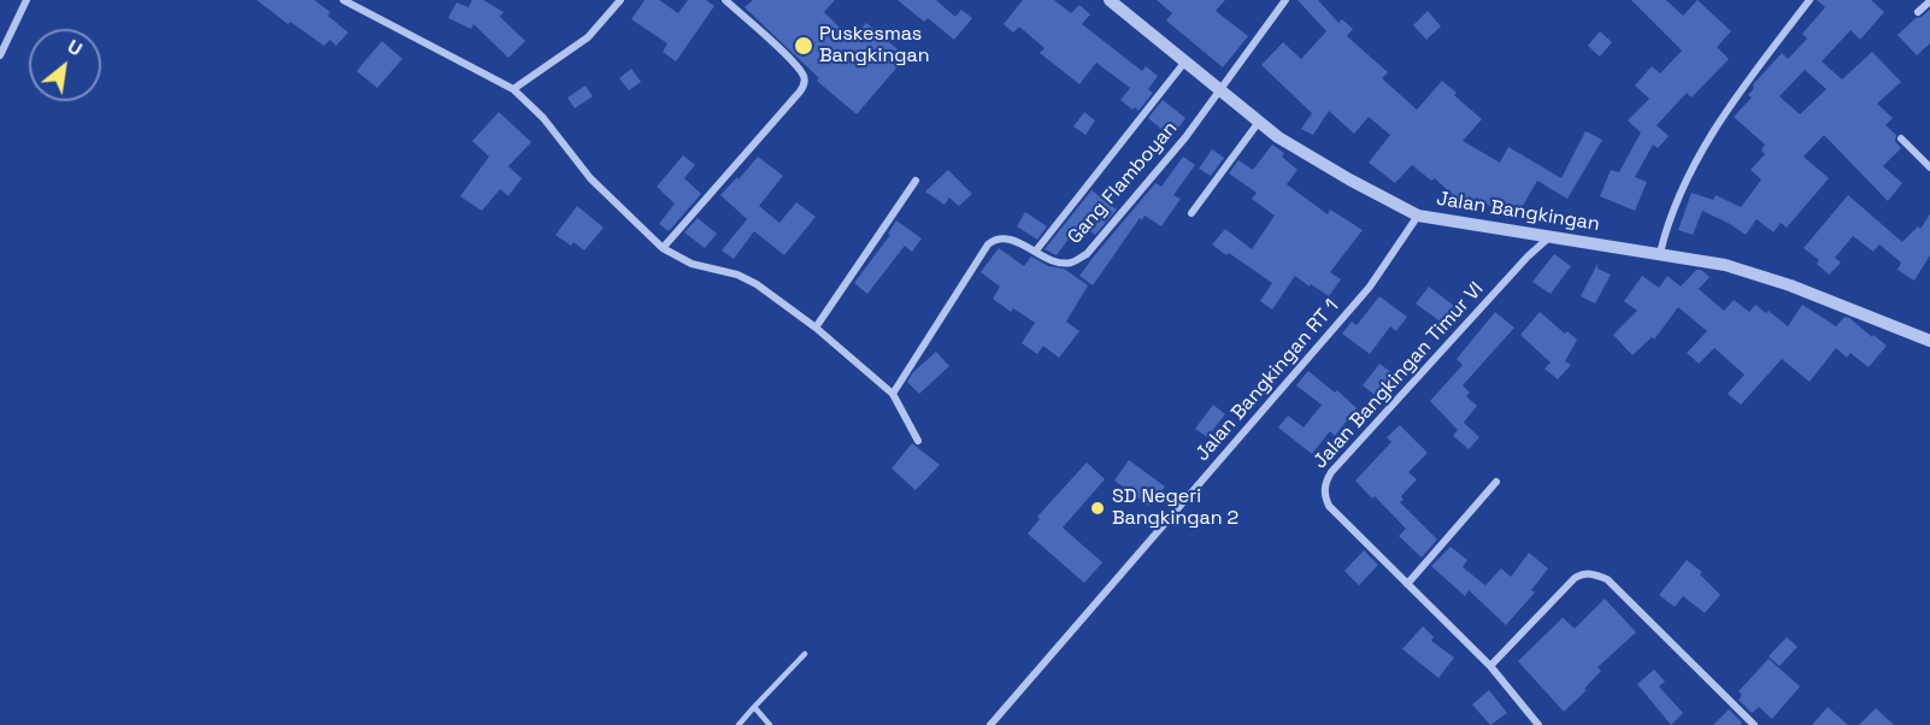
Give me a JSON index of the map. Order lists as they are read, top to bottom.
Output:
{
  "streets": {
    "street": [
      "Gang Flamboyan",
      "Jalan Bangkingan",
      "Jalan Bangkingan Timur VI",
      "Jalan Bangkingan RT 1"
    ]
  },
  "crossings": [
    ["Gang Flamboyan", "Jalan Bangkingan"],
    ["Jalan Bangkingan", "Jalan Bangkingan Timur VI"],
    ["Jalan Bangkingan", "Jalan Bangkingan RT 1"]
  ],
  "places": ["Puskesmas Bangkingan", "SD Negeri Bangkingan 2"],
  "north": "top right"
}
